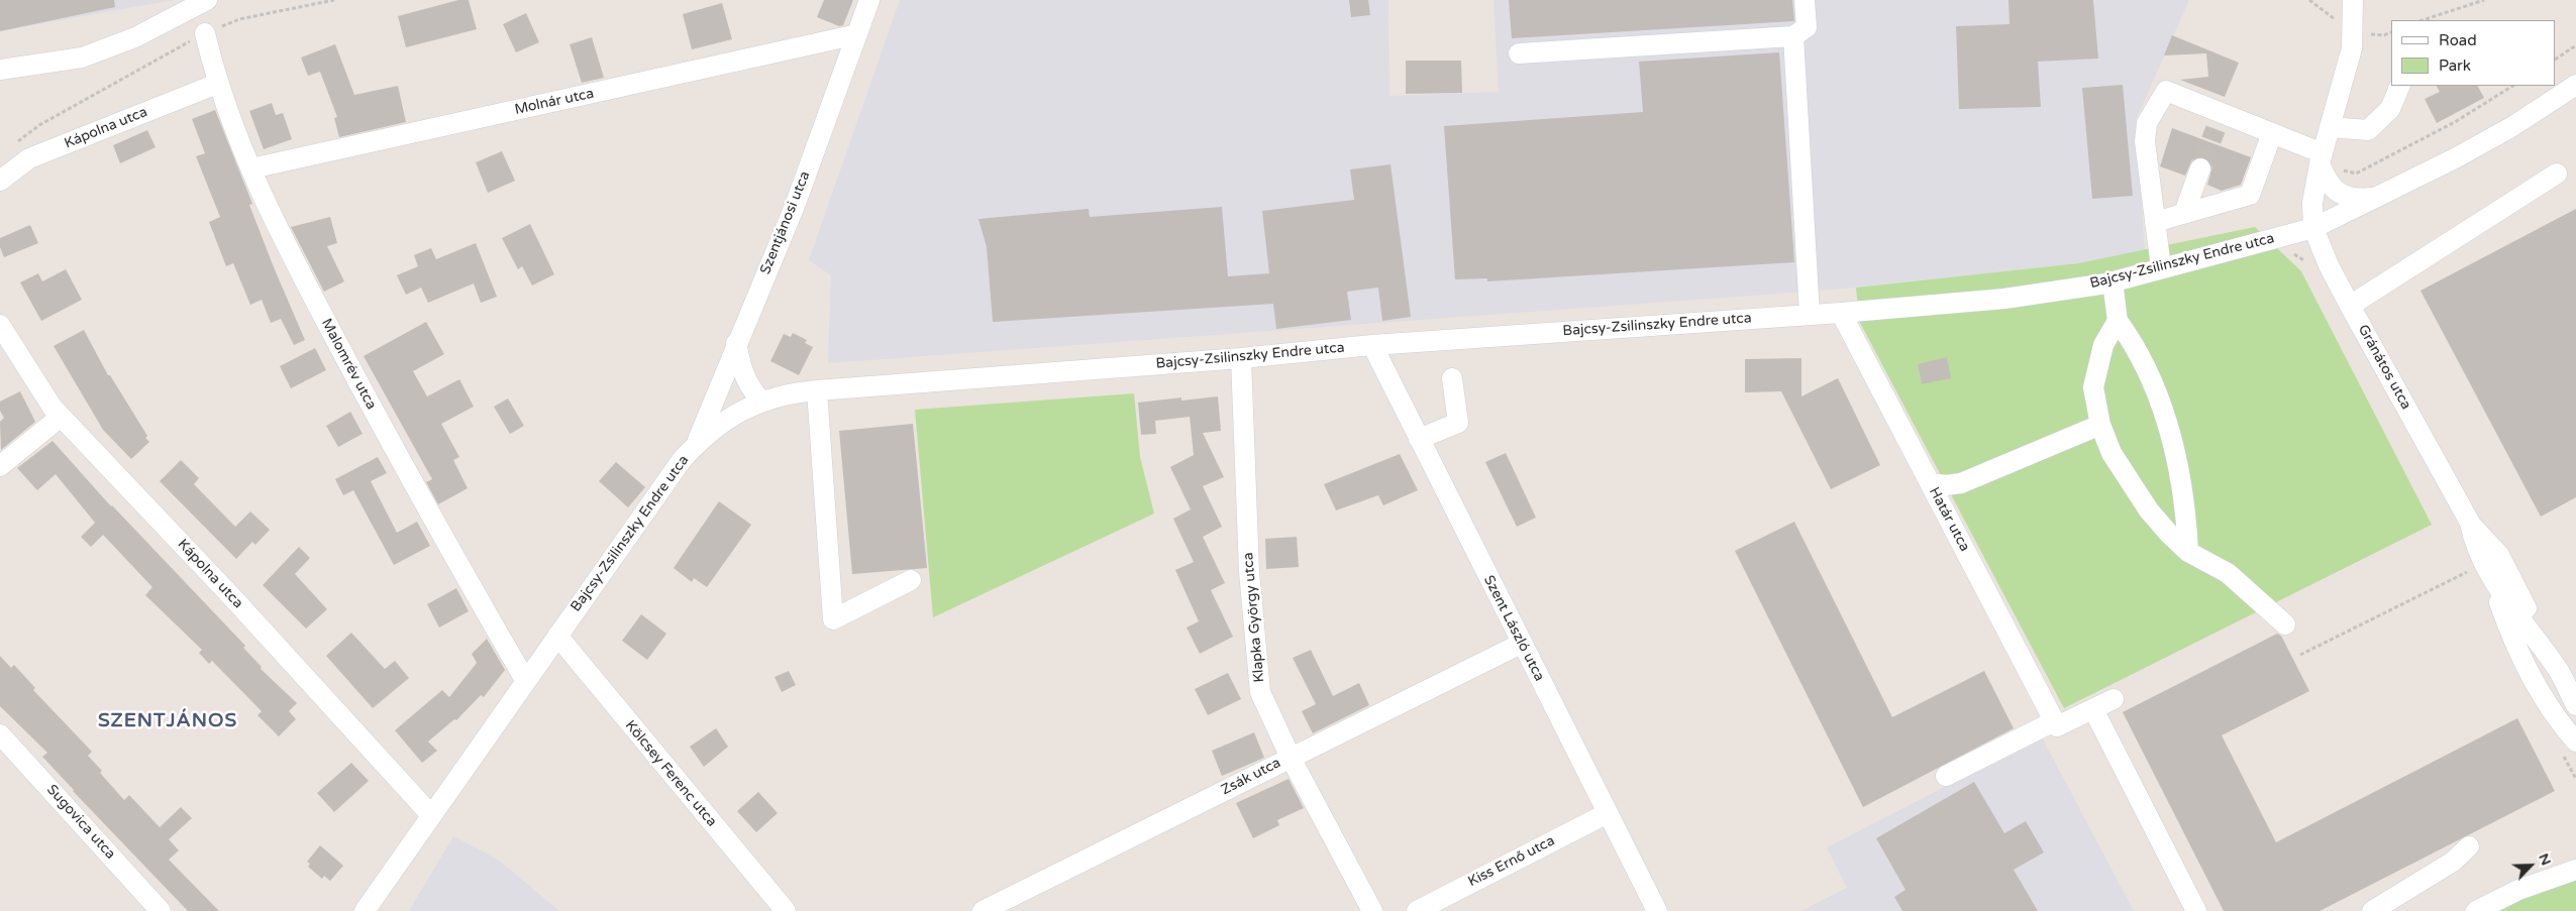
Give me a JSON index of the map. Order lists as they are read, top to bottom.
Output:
{
  "streets": {
    "street": [
      "Molnár utca",
      "Kápolna utca",
      "Szentjánosi utca",
      "Bajcsy-Zsilinszky Endre utca",
      "Malomrév utca",
      "Gránátos utca",
      "Határ utca",
      "Klapka György utca",
      "Szent László utca",
      "Kölcsey Ferenc utca",
      "Zsák utca",
      "Sugovica utca",
      "Kiss Ernő utca"
    ]
  },
  "crossings": [
    ["Molnár utca", "Szentjánosi utca"],
    ["Molnár utca", "Malomrév utca"],
    ["Kápolna utca", "Bajcsy-Zsilinszky Endre utca"],
    ["Kápolna utca", "Malomrév utca"],
    ["Szentjánosi utca", "Bajcsy-Zsilinszky Endre utca"],
    ["Bajcsy-Zsilinszky Endre utca", "Malomrév utca"],
    ["Bajcsy-Zsilinszky Endre utca", "Gránátos utca"],
    ["Bajcsy-Zsilinszky Endre utca", "Határ utca"],
    ["Bajcsy-Zsilinszky Endre utca", "Klapka György utca"],
    ["Bajcsy-Zsilinszky Endre utca", "Szent László utca"],
    ["Bajcsy-Zsilinszky Endre utca", "Kölcsey Ferenc utca"],
    ["Klapka György utca", "Zsák utca"],
    ["Szent László utca", "Zsák utca"],
    ["Szent László utca", "Kiss Ernő utca"]
  ],
  "districts": ["SZENTJÁNOS"],
  "legend": ["Road", "Park"],
  "north": "top right"
}
